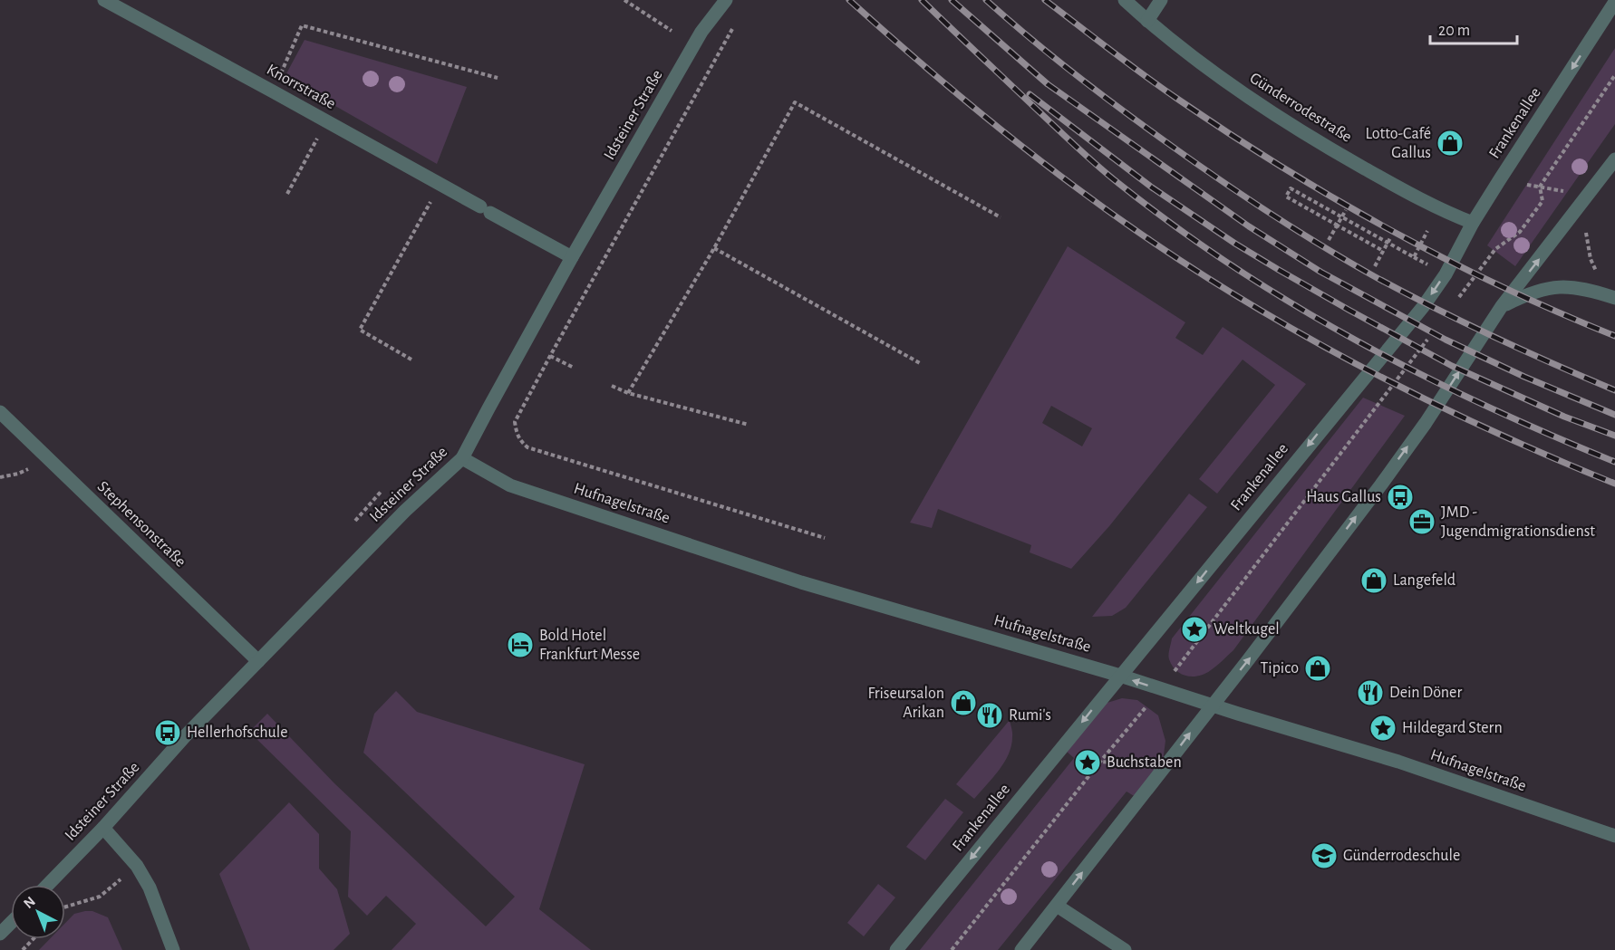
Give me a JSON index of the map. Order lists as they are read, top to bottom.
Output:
{
  "streets": {
    "street": [
      "Knorrstraße",
      "Günderrodestraße",
      "Idsteiner Straße",
      "Frankenallee",
      "Hufnagelstraße",
      "Stephensonstraße"
    ]
  },
  "crossings": [
    ["Knorrstraße", "Idsteiner Straße"],
    ["Günderrodestraße", "Frankenallee"],
    ["Idsteiner Straße", "Hufnagelstraße"],
    ["Idsteiner Straße", "Stephensonstraße"],
    ["Frankenallee", "Hufnagelstraße"]
  ],
  "places": {
    "shop": [
      "Lotto-Café Gallus",
      "Langefeld",
      "Tipico",
      "Friseursalon Arikan"
    ],
    "bus stop": ["Haus Gallus", "Hellerhofschule"],
    "office": ["JMD - Jugendmigrationsdienst"],
    "place": ["Weltkugel", "Hildegard Stern", "Buchstaben"],
    "hotel": ["Bold Hotel Frankfurt Messe"],
    "restaurant": ["Dein Döner", "Rumi's"],
    "school or university": ["Günderrodeschule"]
  },
  "scale_bar": "20 m",
  "north": "top left"
}
